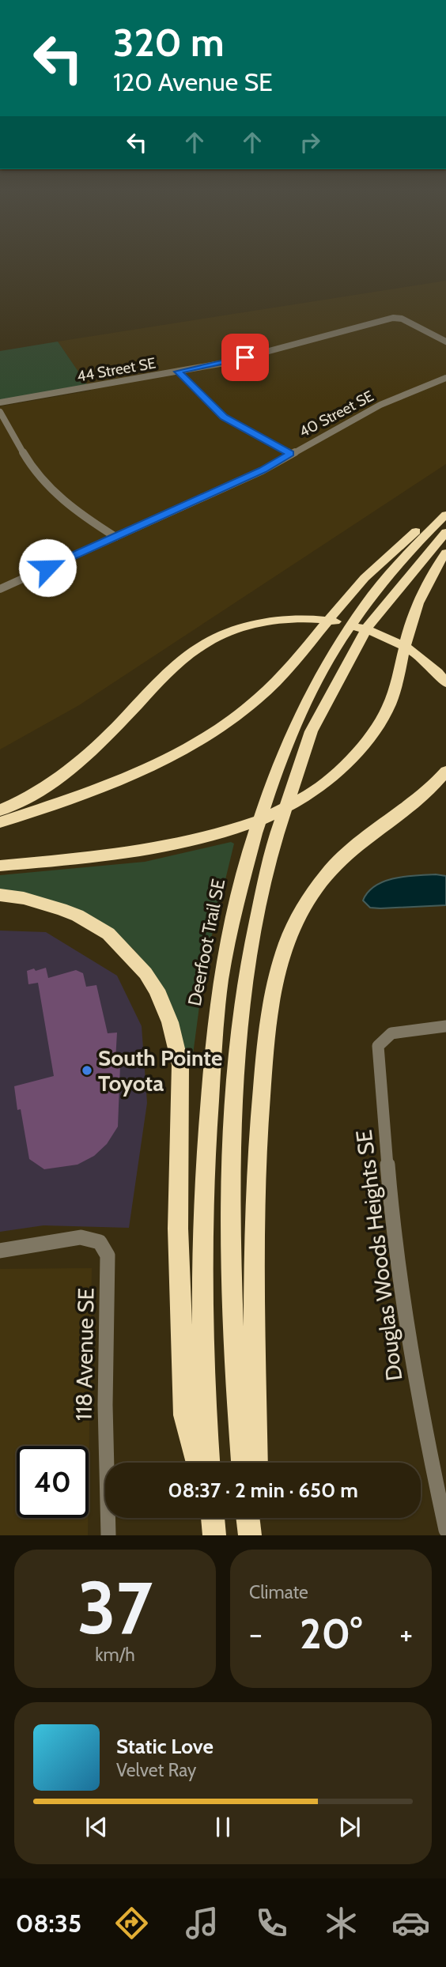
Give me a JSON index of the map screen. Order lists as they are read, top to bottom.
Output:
{
  "streets": {
    "highway": ["Deerfoot Trail SE"],
    "street": [
      "44 Street SE",
      "40 Street SE",
      "Douglas Woods Heights SE",
      "118 Avenue SE"
    ]
  },
  "places": ["South Pointe Toyota"],
  "page": {
    "turn": ["320 m", "120 Avenue SE"],
    "limit": "40",
    "trip": "08:37 · 2 min · 650 m",
    "tile": [
      ["37", "km/h"],
      "Climate"
    ],
    "heat": ["−", "20°", "+"],
    "song": ["Static Love", "Velvet Ray"],
    "tabs": "08:35"
  }
}
